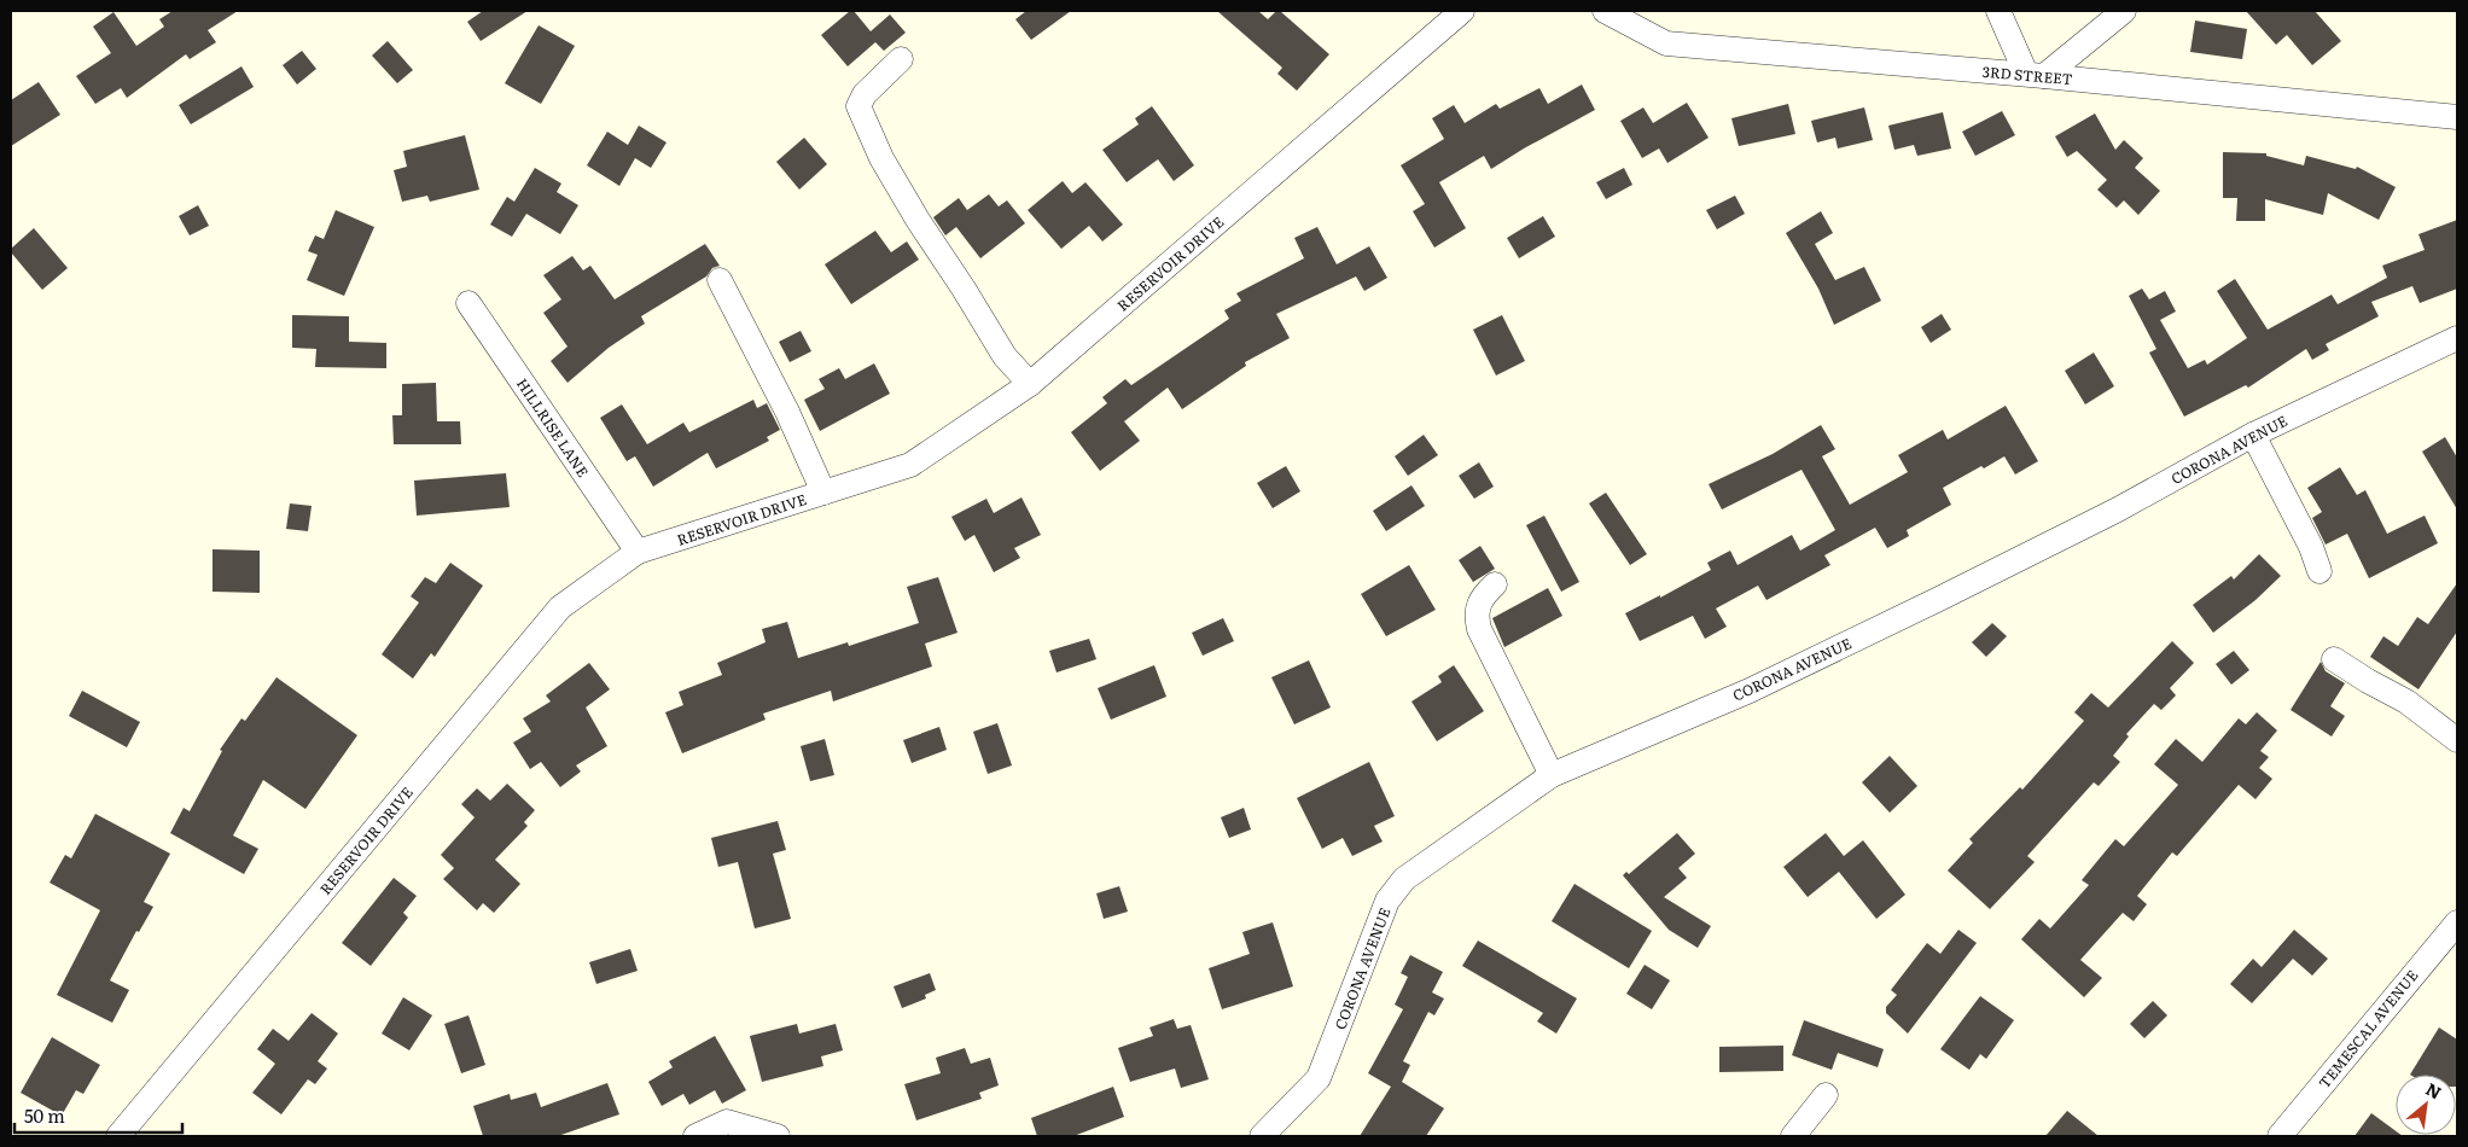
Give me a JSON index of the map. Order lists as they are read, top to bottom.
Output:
{
  "streets": {
    "street": [
      "3RD STREET",
      "RESERVOIR DRIVE",
      "HILLRISE LANE",
      "CORONA AVENUE",
      "TEMESCAL AVENUE"
    ]
  },
  "crossings": [
    ["RESERVOIR DRIVE", "HILLRISE LANE"]
  ],
  "scale_bar": "50 m",
  "north": "top right"
}
